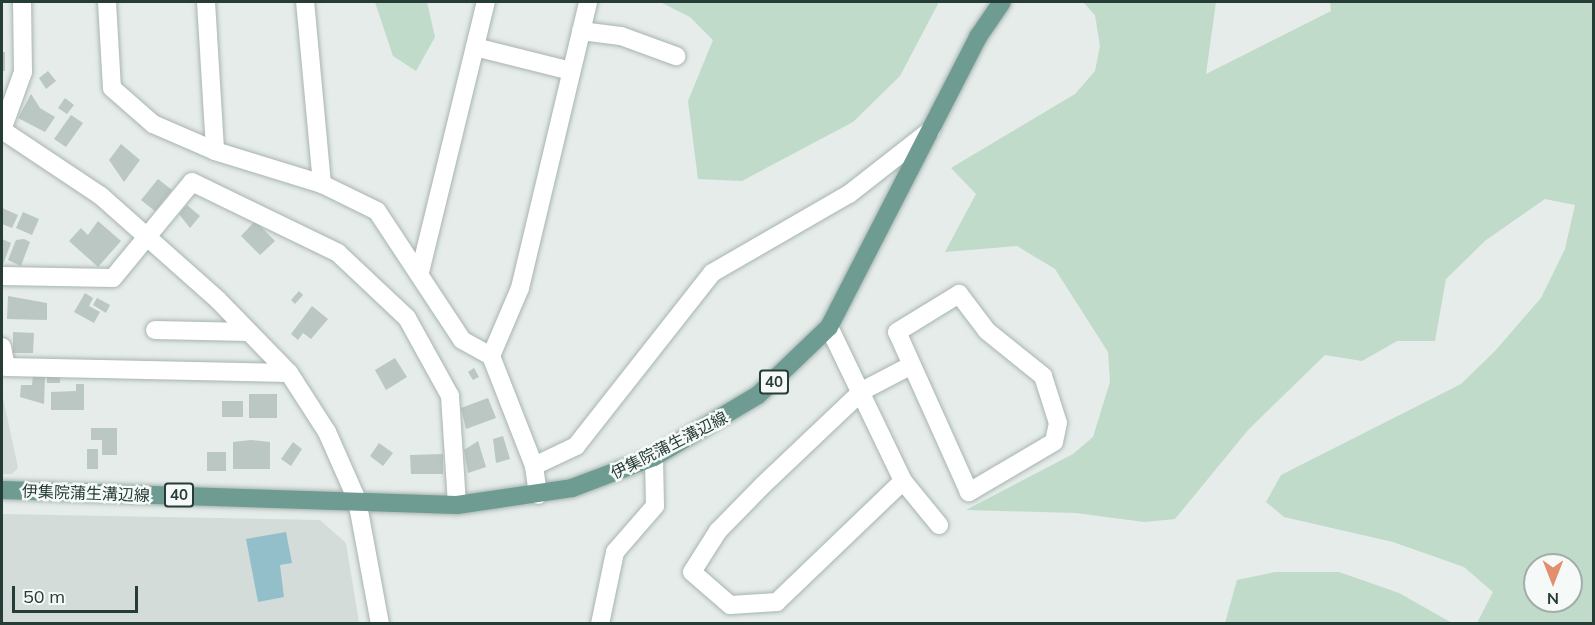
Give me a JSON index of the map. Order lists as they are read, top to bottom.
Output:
{
  "streets": {
    "main road": ["40", "伊集院蒲生溝辺線"]
  },
  "scale_bar": "50 m",
  "north": "bottom"
}
